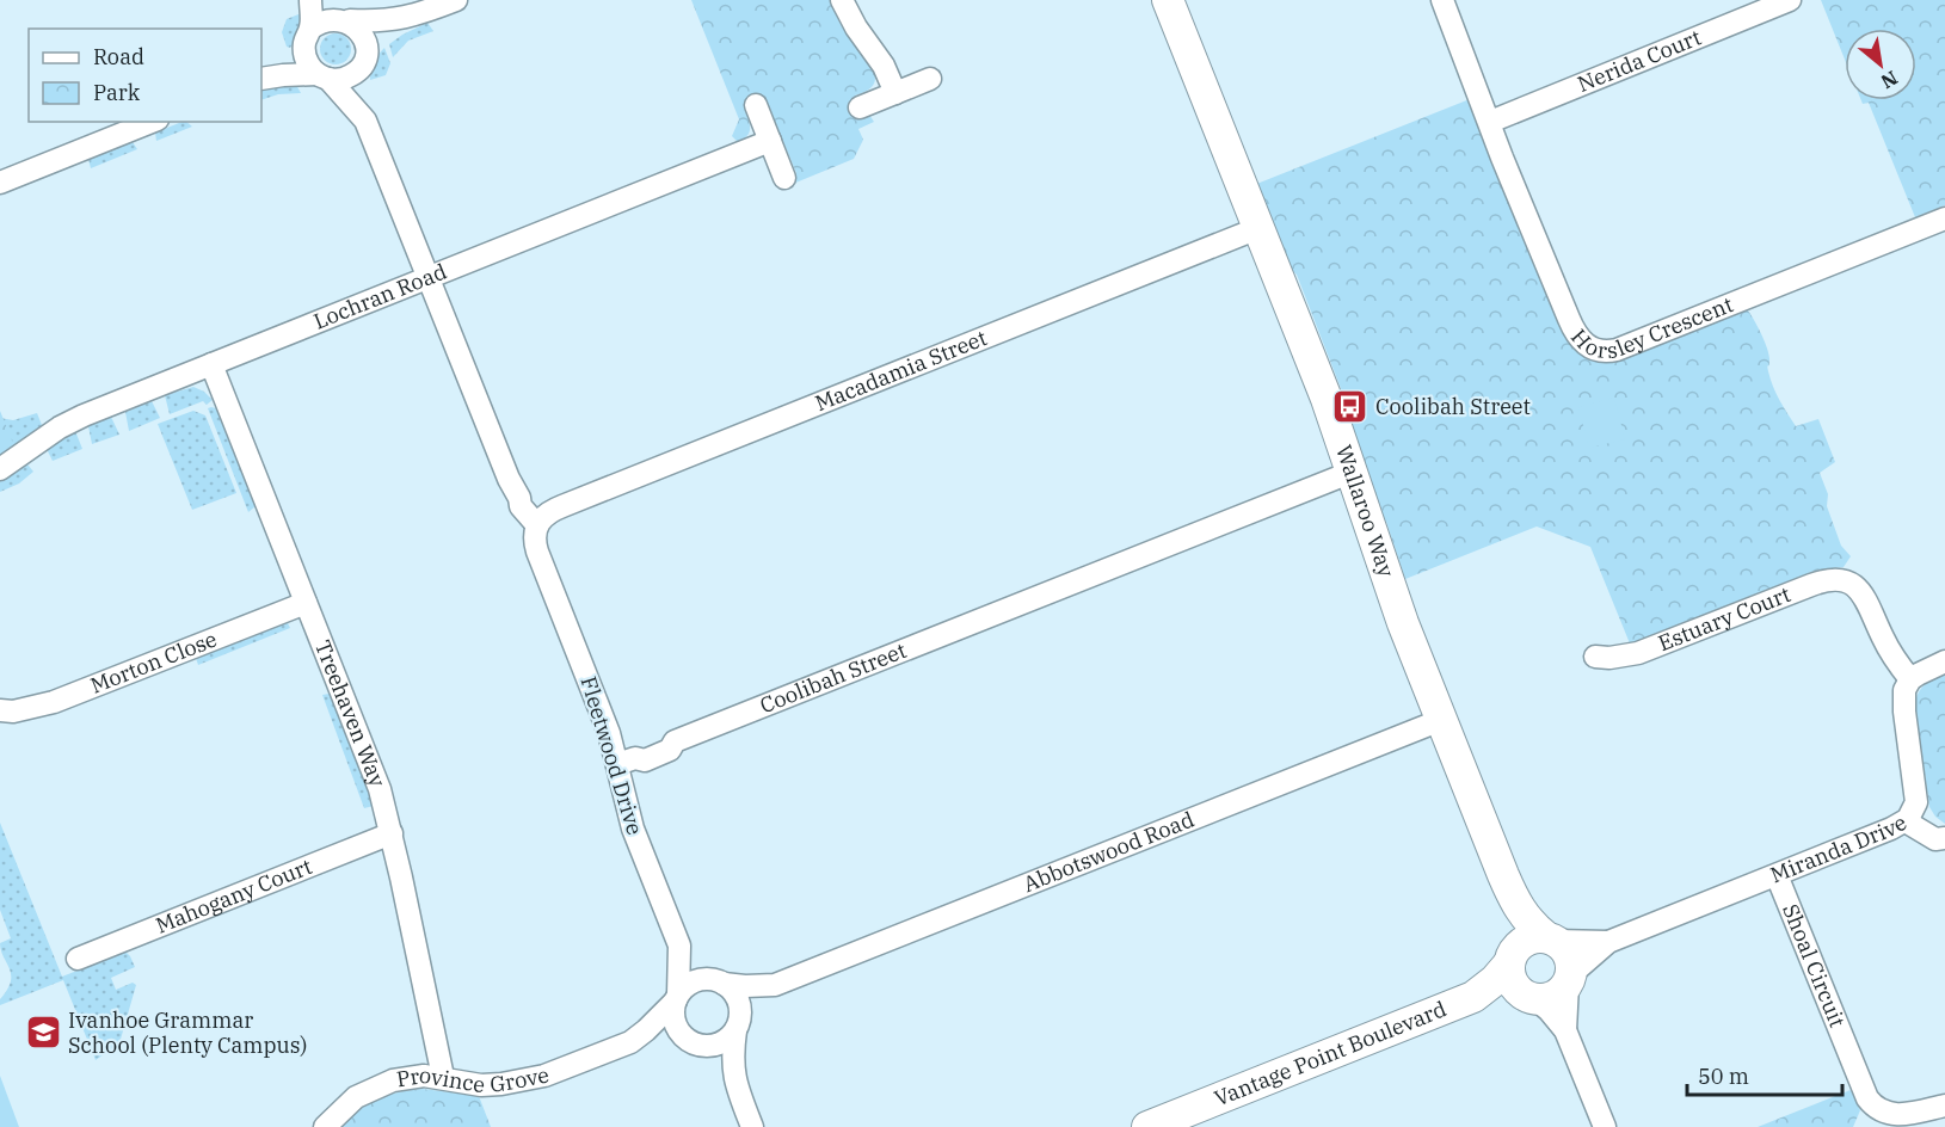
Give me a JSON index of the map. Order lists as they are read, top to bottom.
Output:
{
  "streets": {
    "street": [
      "Nerida Court",
      "Lochran Road",
      "Horsley Crescent",
      "Macadamia Street",
      "Wallaroo Way",
      "Estuary Court",
      "Morton Close",
      "Coolibah Street",
      "Treehaven Way",
      "Fleetwood Drive",
      "Miranda Drive",
      "Abbotswood Road",
      "Mahogany Court",
      "Shoal Circuit",
      "Vantage Point Boulevard",
      "Province Grove"
    ]
  },
  "crossings": [
    ["Nerida Court", "Horsley Crescent"],
    ["Lochran Road", "Treehaven Way"],
    ["Lochran Road", "Fleetwood Drive"],
    ["Macadamia Street", "Wallaroo Way"],
    ["Macadamia Street", "Fleetwood Drive"],
    ["Wallaroo Way", "Coolibah Street"],
    ["Wallaroo Way", "Miranda Drive"],
    ["Wallaroo Way", "Abbotswood Road"],
    ["Wallaroo Way", "Vantage Point Boulevard"],
    ["Estuary Court", "Miranda Drive"],
    ["Morton Close", "Treehaven Way"],
    ["Coolibah Street", "Fleetwood Drive"],
    ["Treehaven Way", "Mahogany Court"],
    ["Treehaven Way", "Province Grove"],
    ["Fleetwood Drive", "Abbotswood Road"],
    ["Fleetwood Drive", "Province Grove"],
    ["Miranda Drive", "Shoal Circuit"],
    ["Miranda Drive", "Vantage Point Boulevard"],
    ["Abbotswood Road", "Province Grove"]
  ],
  "places": {
    "bus stop": ["Coolibah Street"],
    "school or university": ["Ivanhoe Grammar School (Plenty Campus)"]
  },
  "legend": ["Road", "Park"],
  "scale_bar": "50 m",
  "north": "bottom right"
}
